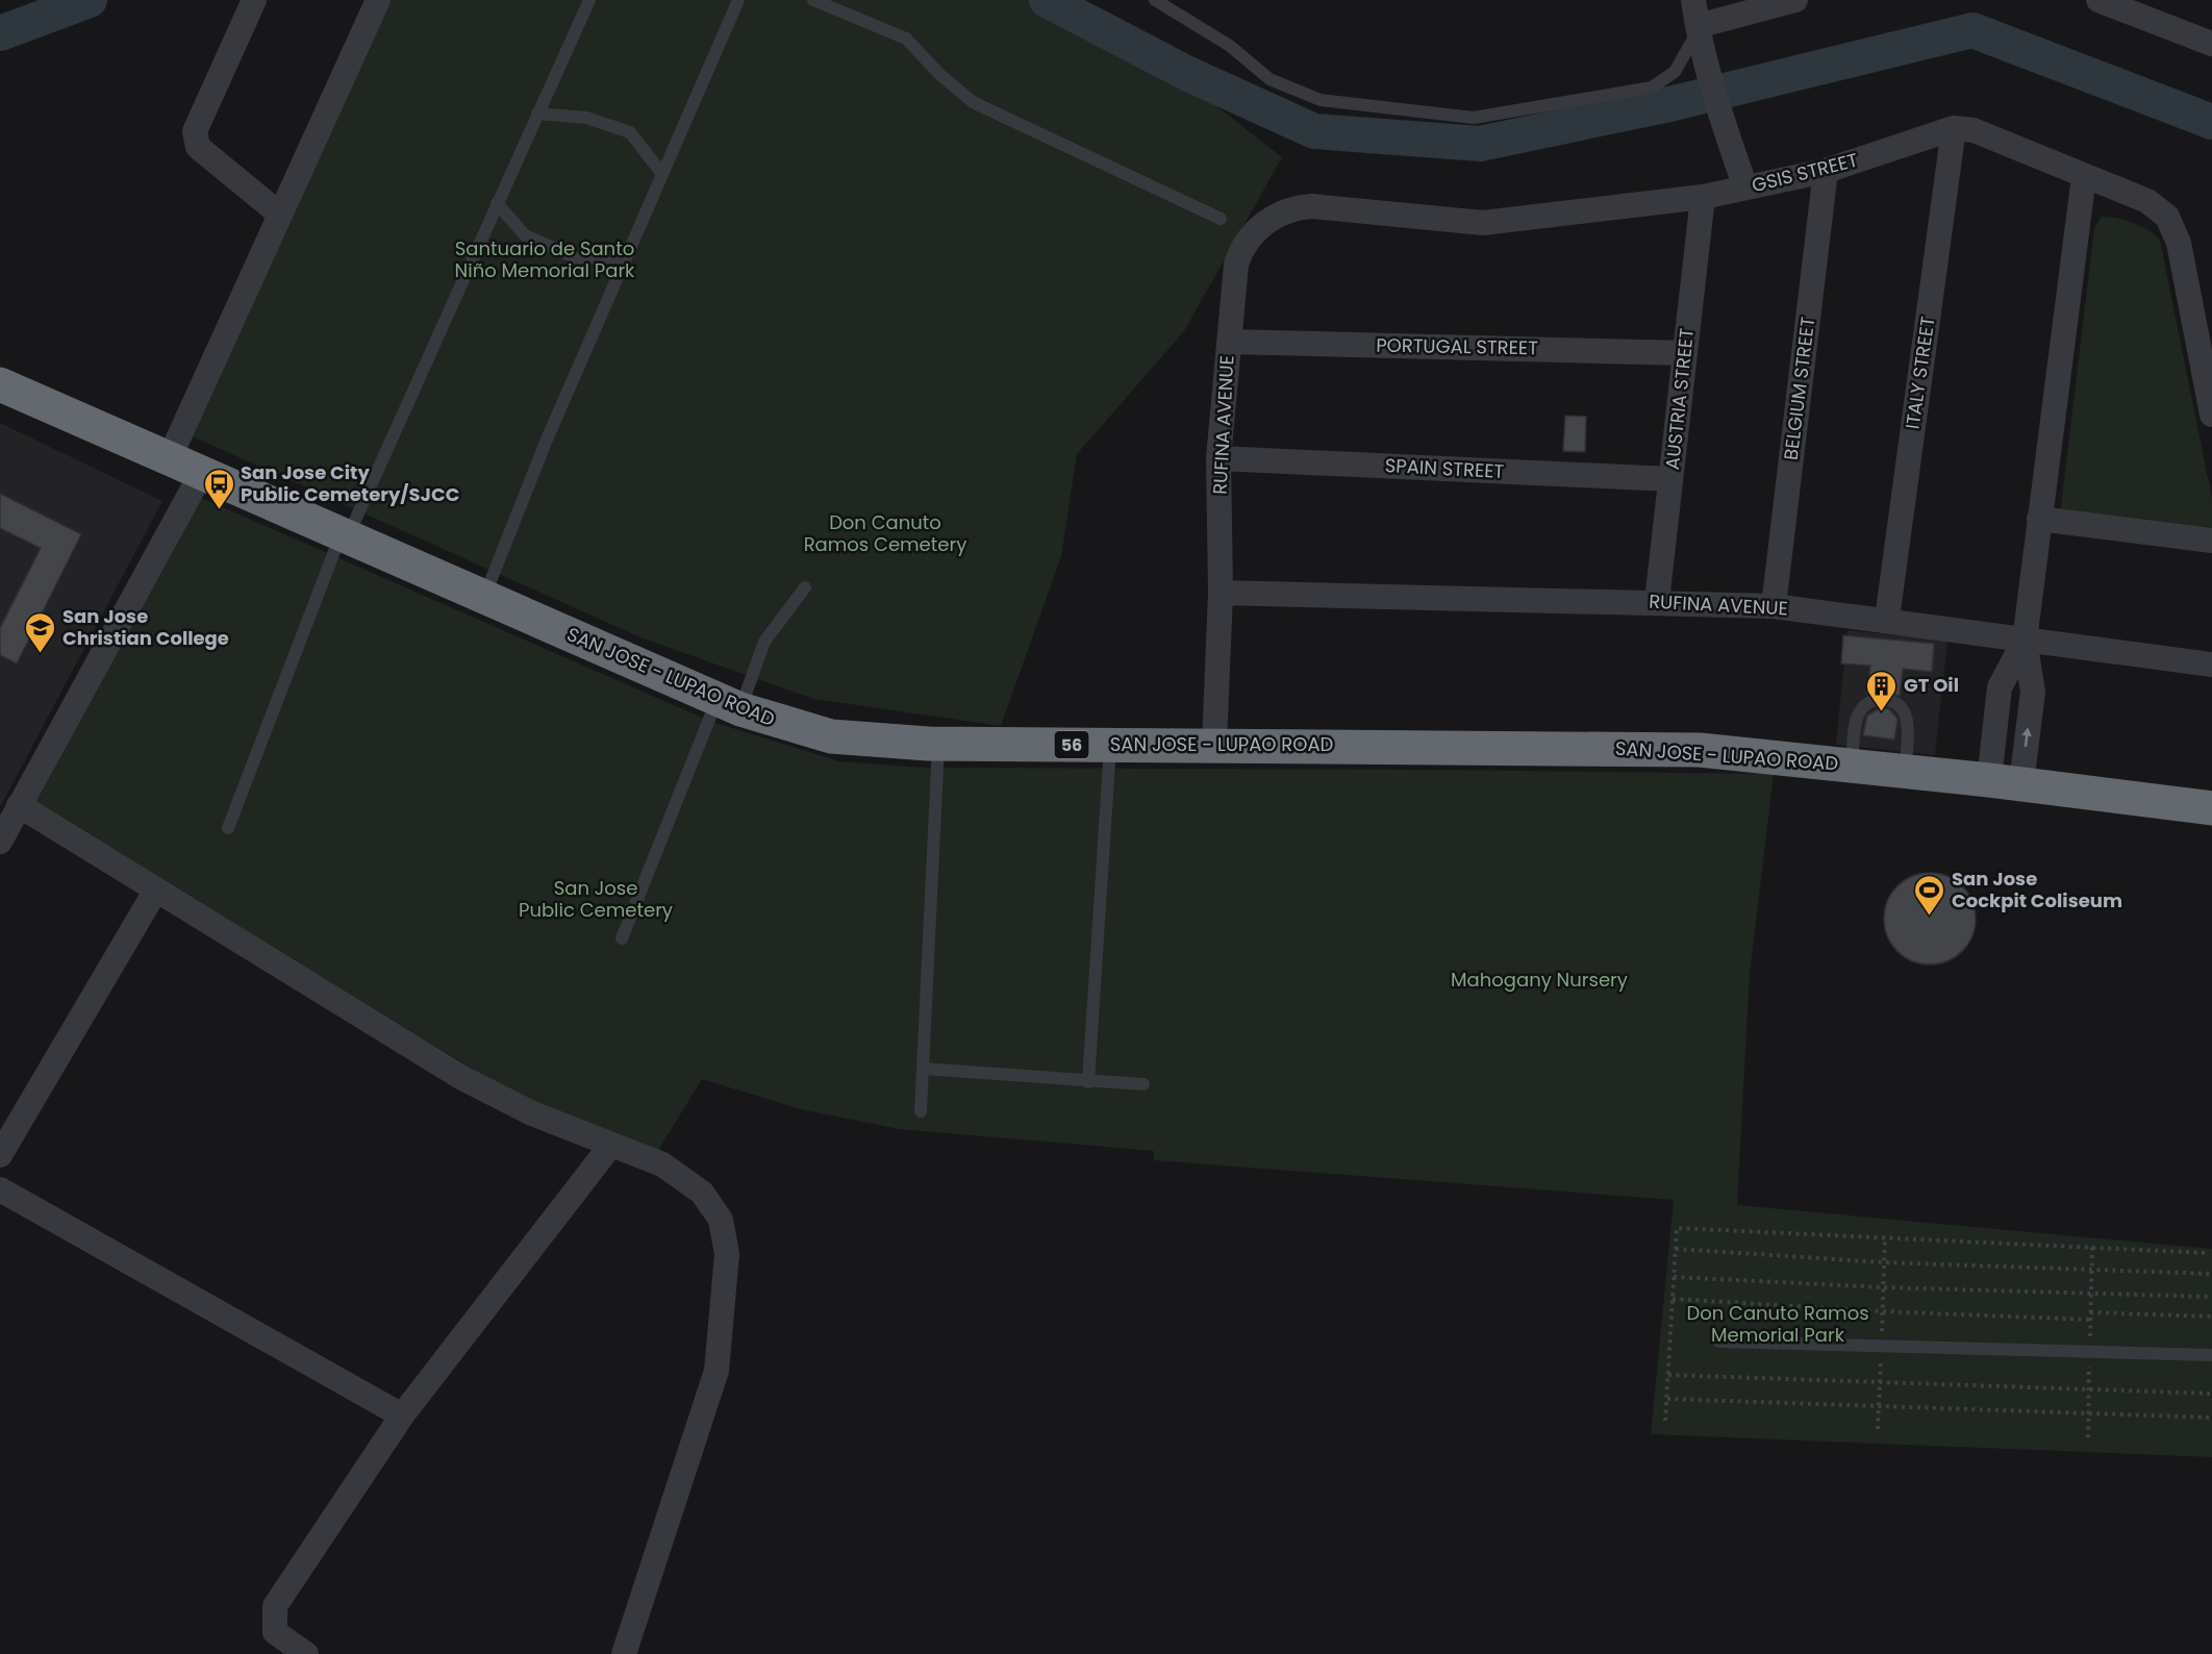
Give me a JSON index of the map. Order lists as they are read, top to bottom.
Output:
{
  "streets": {
    "highway": ["SAN JOSE - LUPAO ROAD", "56"],
    "street": [
      "GSIS STREET",
      "PORTUGAL STREET",
      "ITALY STREET",
      "BELGIUM STREET",
      "AUSTRIA STREET",
      "RUFINA AVENUE",
      "SPAIN STREET"
    ]
  },
  "crossings": [
    ["GSIS STREET", "ITALY STREET"],
    ["GSIS STREET", "BELGIUM STREET"],
    ["GSIS STREET", "AUSTRIA STREET"],
    ["GSIS STREET", "RUFINA AVENUE"],
    ["PORTUGAL STREET", "AUSTRIA STREET"],
    ["PORTUGAL STREET", "RUFINA AVENUE"],
    ["ITALY STREET", "RUFINA AVENUE"],
    ["BELGIUM STREET", "RUFINA AVENUE"],
    ["AUSTRIA STREET", "RUFINA AVENUE"],
    ["AUSTRIA STREET", "SPAIN STREET"],
    ["RUFINA AVENUE", "SPAIN STREET"],
    ["RUFINA AVENUE", "SAN JOSE - LUPAO ROAD"]
  ],
  "parks": [
    "Santuario de Santo Niño Memorial Park",
    "Don Canuto Ramos Cemetery",
    "San Jose Public Cemetery",
    "Mahogany Nursery",
    "Don Canuto Ramos Memorial Park"
  ],
  "places": {
    "bus stop": ["San Jose City Public Cemetery/SJCC"],
    "school or university": ["San Jose Christian College"],
    "building": ["GT Oil"],
    "sports": ["San Jose Cockpit Coliseum"]
  }
}
